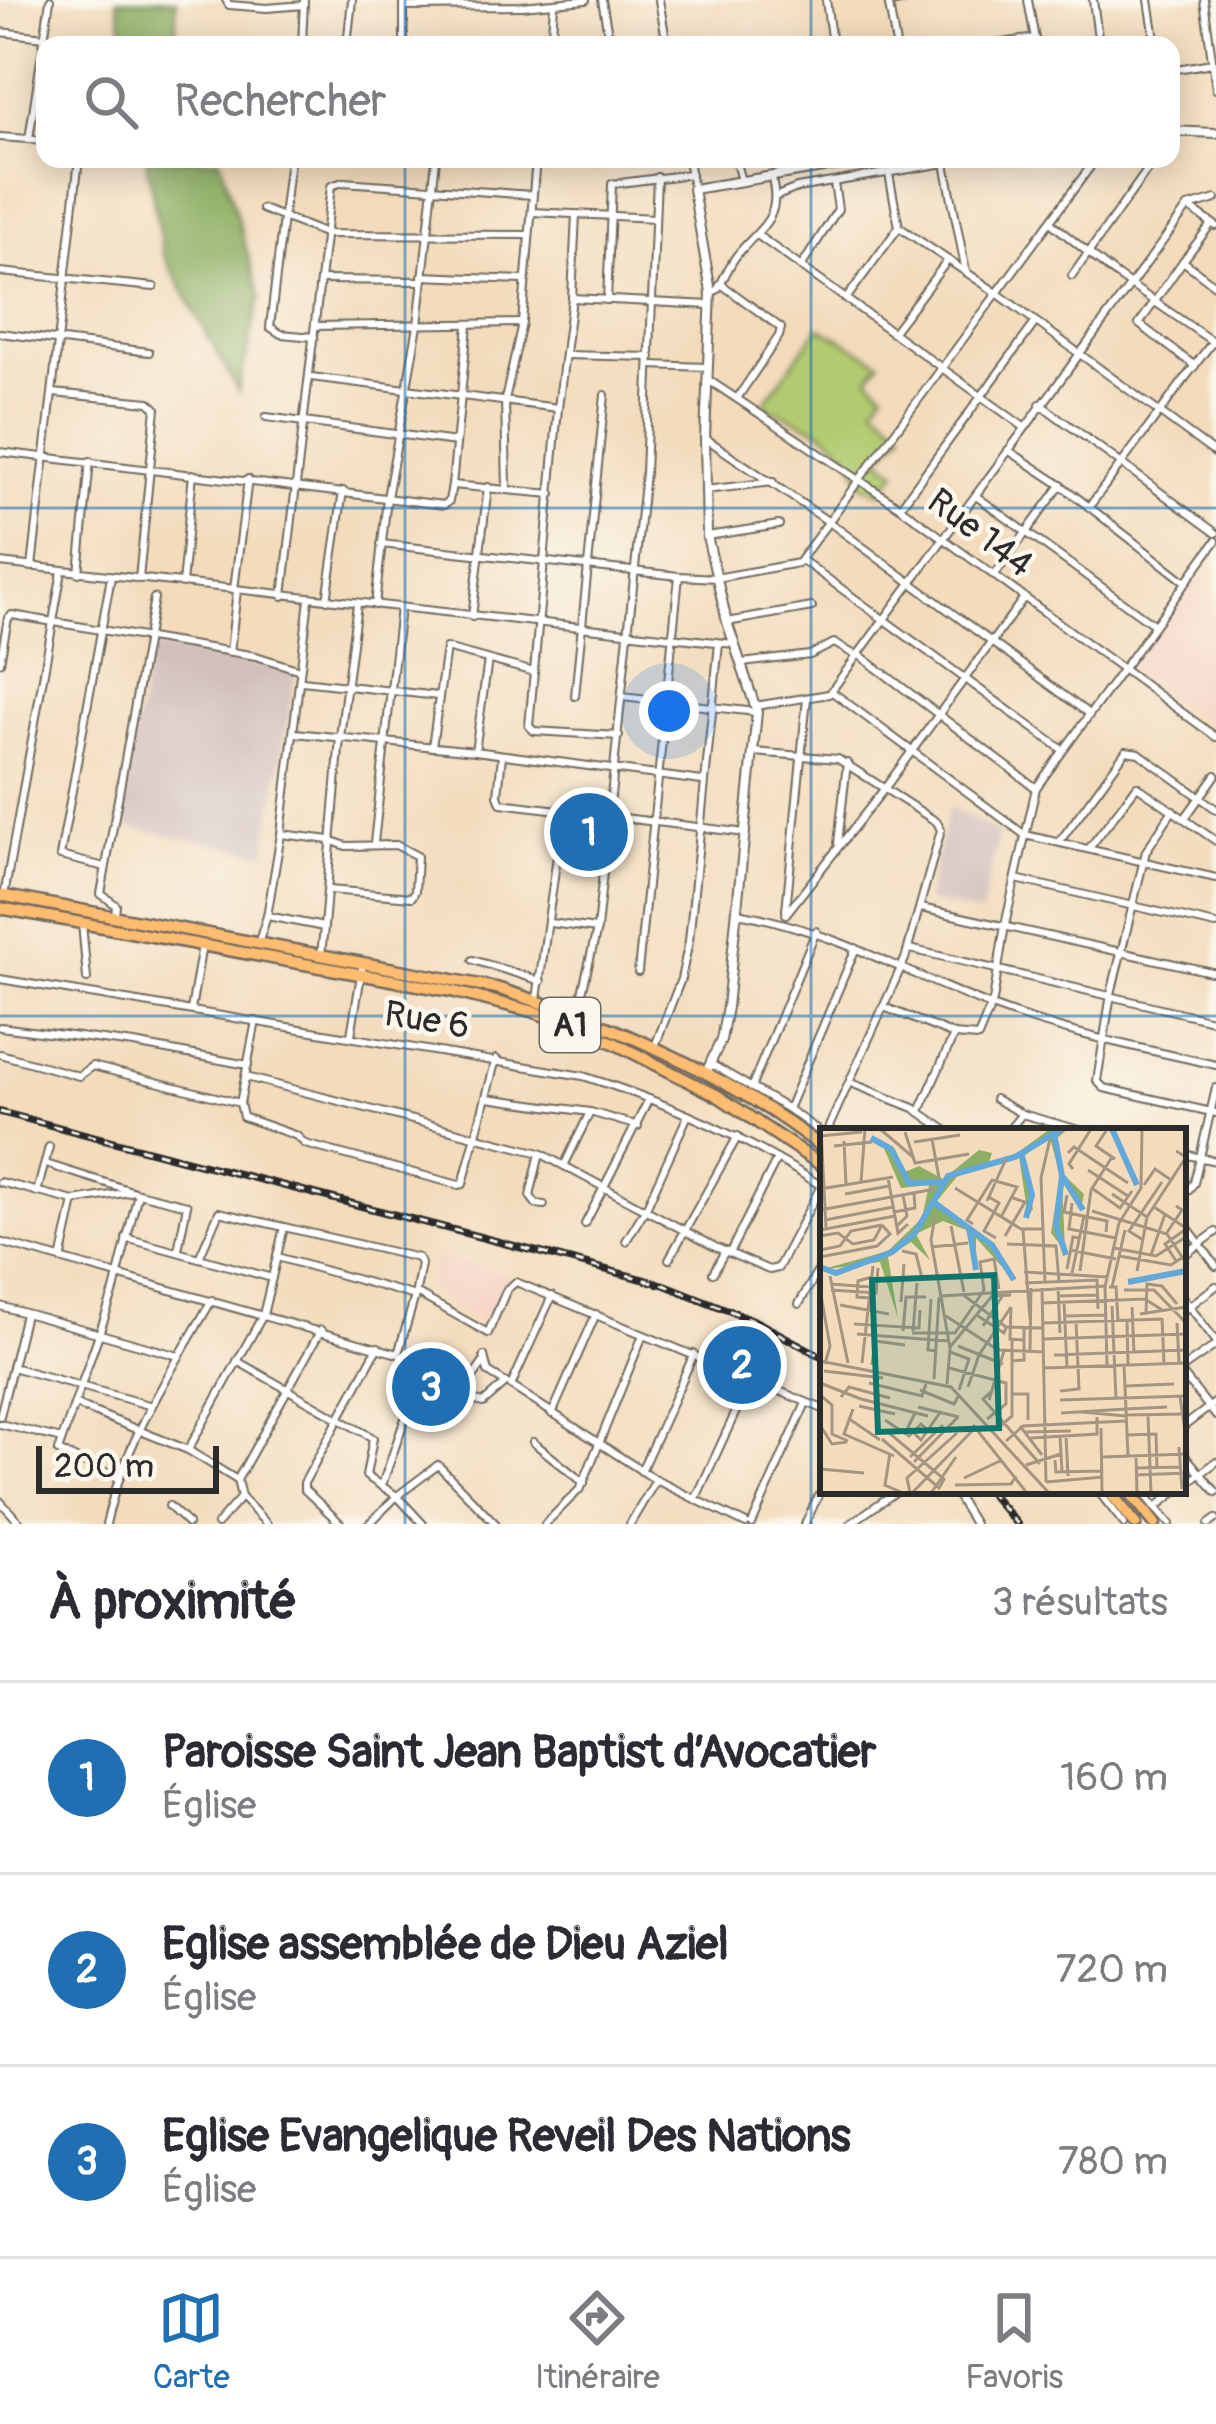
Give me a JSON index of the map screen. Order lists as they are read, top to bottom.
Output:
{
  "streets": {
    "main road": ["A1"],
    "street": ["Rue 144", "Rue 6"]
  },
  "scale_bar": "200 m",
  "page": {
    "search": "Rechercher",
    "pins": ["1", "2", "3"],
    "scale": "200 m",
    "heading": ["À proximité", "3 résultats"],
    "list": [
      {
        "mark": "1",
        "name": "Paroisse Saint Jean Baptist d’Avocatier",
        "note": "Église",
        "value": "160 m"
      },
      {
        "mark": "2",
        "name": "Eglise assemblée de Dieu Aziel",
        "note": "Église",
        "value": "720 m"
      },
      {
        "mark": "3",
        "name": "Eglise Evangelique Reveil Des Nations",
        "note": "Église",
        "value": "780 m"
      }
    ],
    "nav": ["Carte", "Itinéraire", "Favoris"]
  }
}
